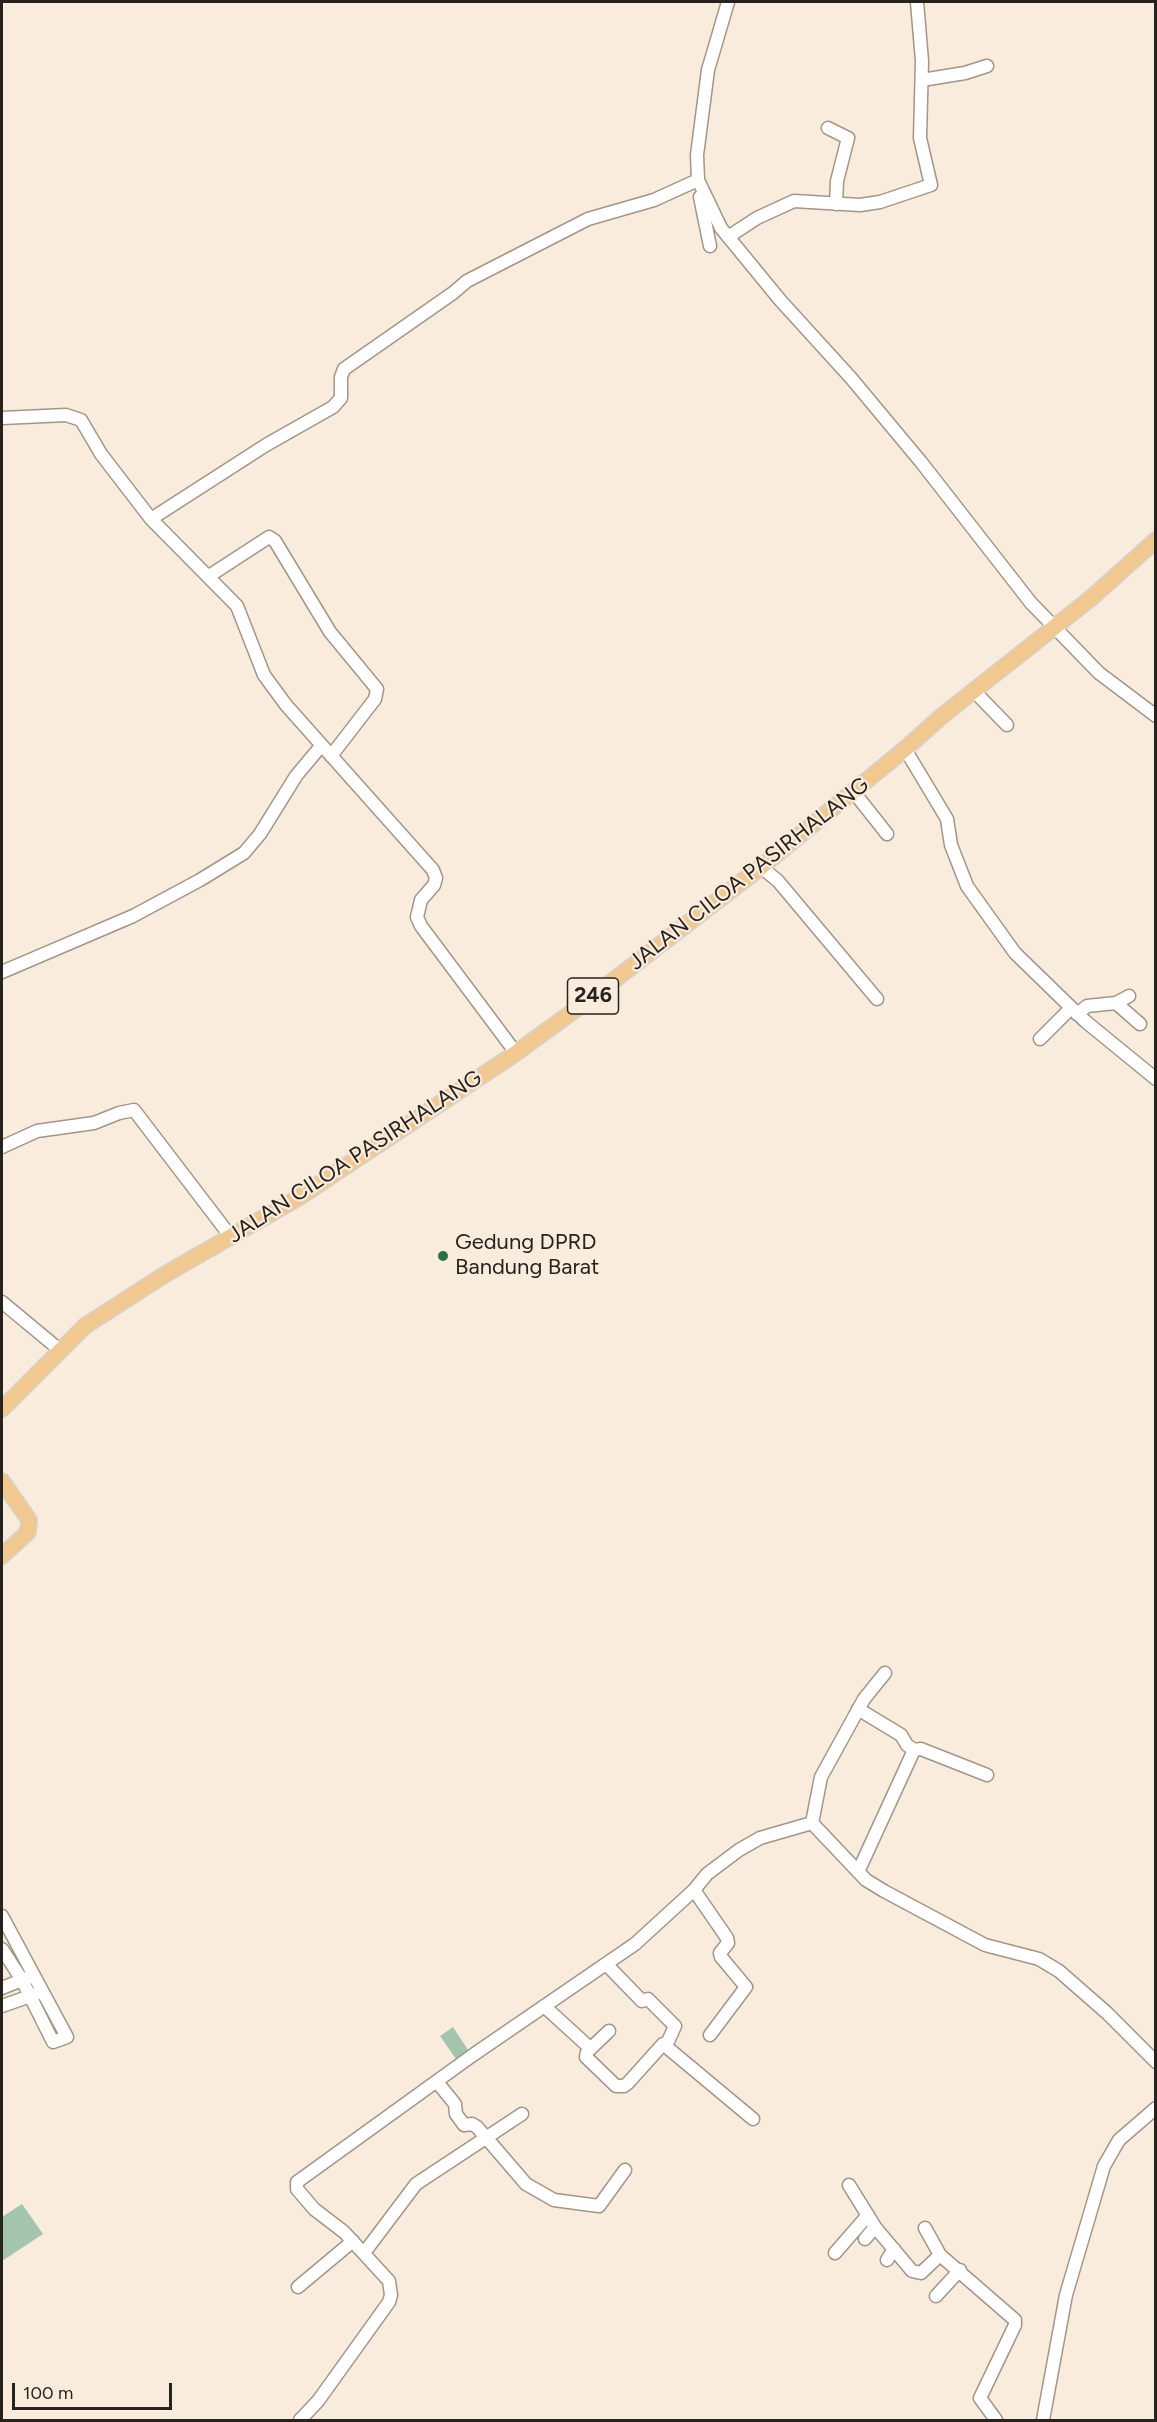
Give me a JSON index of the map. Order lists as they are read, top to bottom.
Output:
{
  "streets": {
    "main road": ["JALAN CILOA PASIRHALANG", "246"]
  },
  "places": ["Gedung DPRD Bandung Barat"],
  "scale_bar": "100 m"
}
